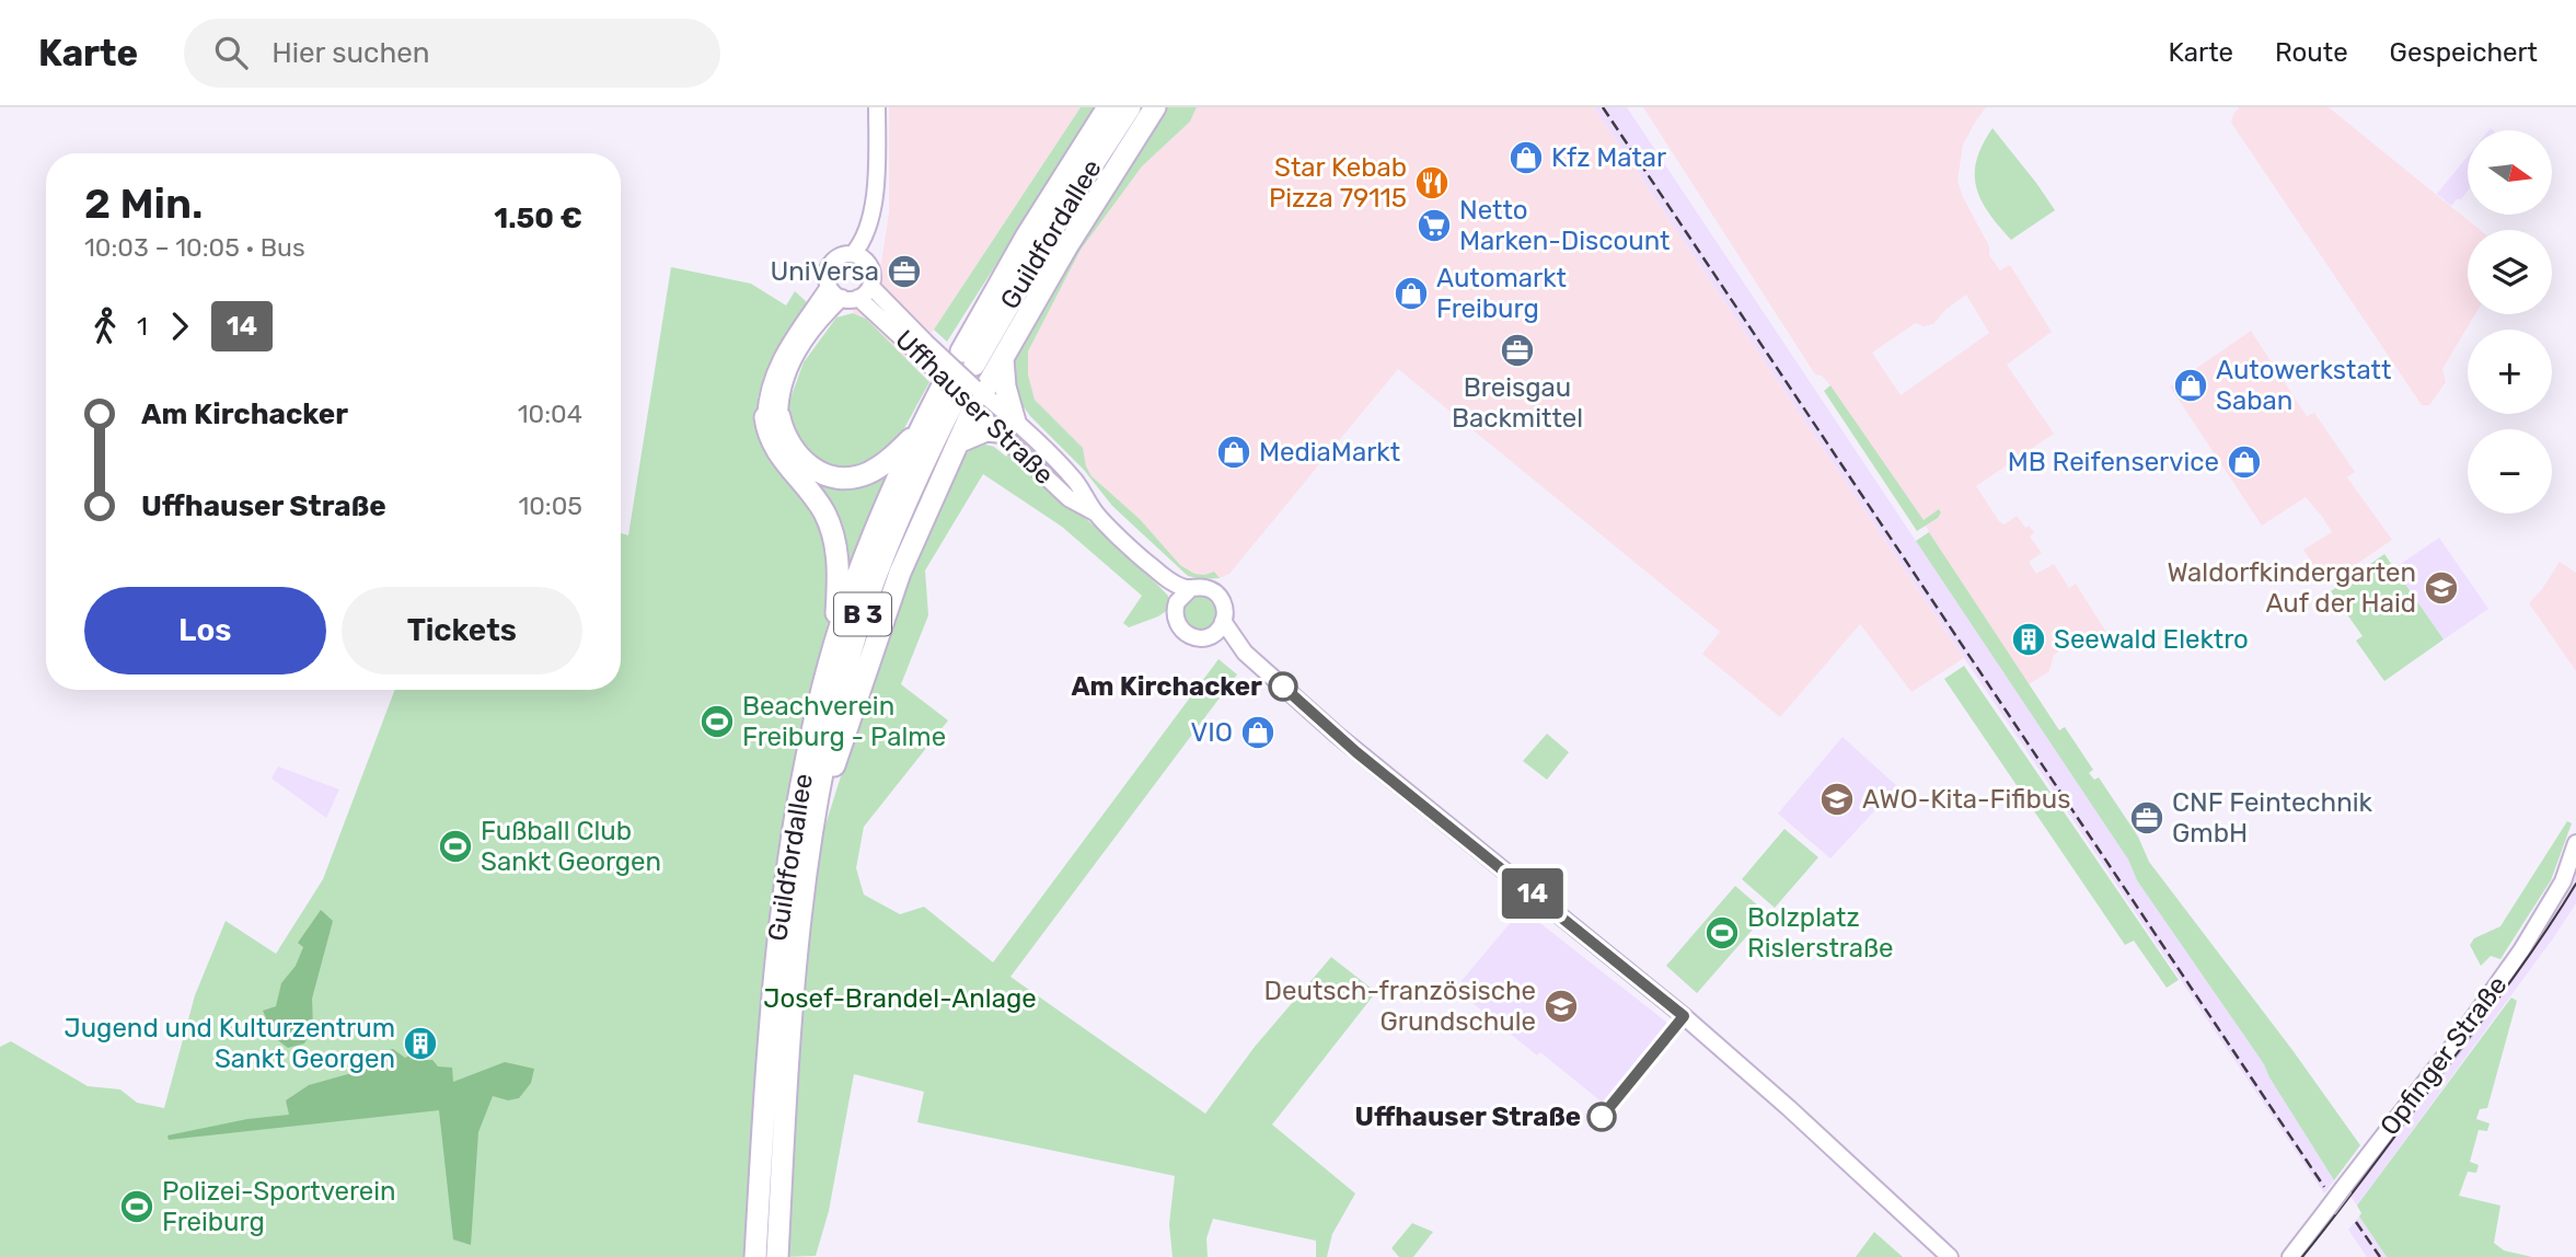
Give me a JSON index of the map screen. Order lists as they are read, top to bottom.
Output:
{
  "streets": {
    "highway": ["Guildfordallee", "B 3"],
    "street": ["Uffhauser Straße", "Opfinger Straße"]
  },
  "crossings": [
    ["Guildfordallee", "Uffhauser Straße"]
  ],
  "parks": ["Josef-Brandel-Anlage"],
  "places": {
    "shop": [
      "Kfz Matar",
      "Automarkt Freiburg",
      "Autowerkstatt Saban",
      "MediaMarkt",
      "MB Reifenservice",
      "VIO"
    ],
    "restaurant": ["Star Kebab Pizza 79115"],
    "supermarket": ["Netto Marken-Discount"],
    "office": ["UniVersa", "Breisgau Backmittel", "CNF Feintechnik GmbH"],
    "school or university": ["Waldorfkindergarten Auf der Haid", "AWO-Kita-Fifibus", "Deutsch-französische Grundschule"],
    "building": ["Seewald Elektro", "Jugend und Kulturzentrum Sankt Georgen"],
    "other": ["Am Kirchacker", "Uffhauser Straße"],
    "sports": [
      "Beachverein Freiburg - Palme",
      "Fußball Club Sankt Georgen",
      "Bolzplatz Rislerstraße",
      "Polizei-Sportverein Freiburg"
    ]
  },
  "lines": ["bus line 14"],
  "north": "right",
  "page": {
    "header": "Karte",
    "search": "Hier suchen",
    "nav": ["Karte", "Route", "Gespeichert"],
    "on_map": "14",
    "map_buttons": ["+", "−"],
    "heading": ["2 Min.", "10:03 – 10:05 · Bus", "1.50 €"],
    "legs": ["1", "14"],
    "list": [
      {
        "name": "Am Kirchacker",
        "value": "10:04"
      },
      {
        "name": "Uffhauser Straße",
        "value": "10:05"
      }
    ],
    "buttons": ["Los", "Tickets"]
  }
}
